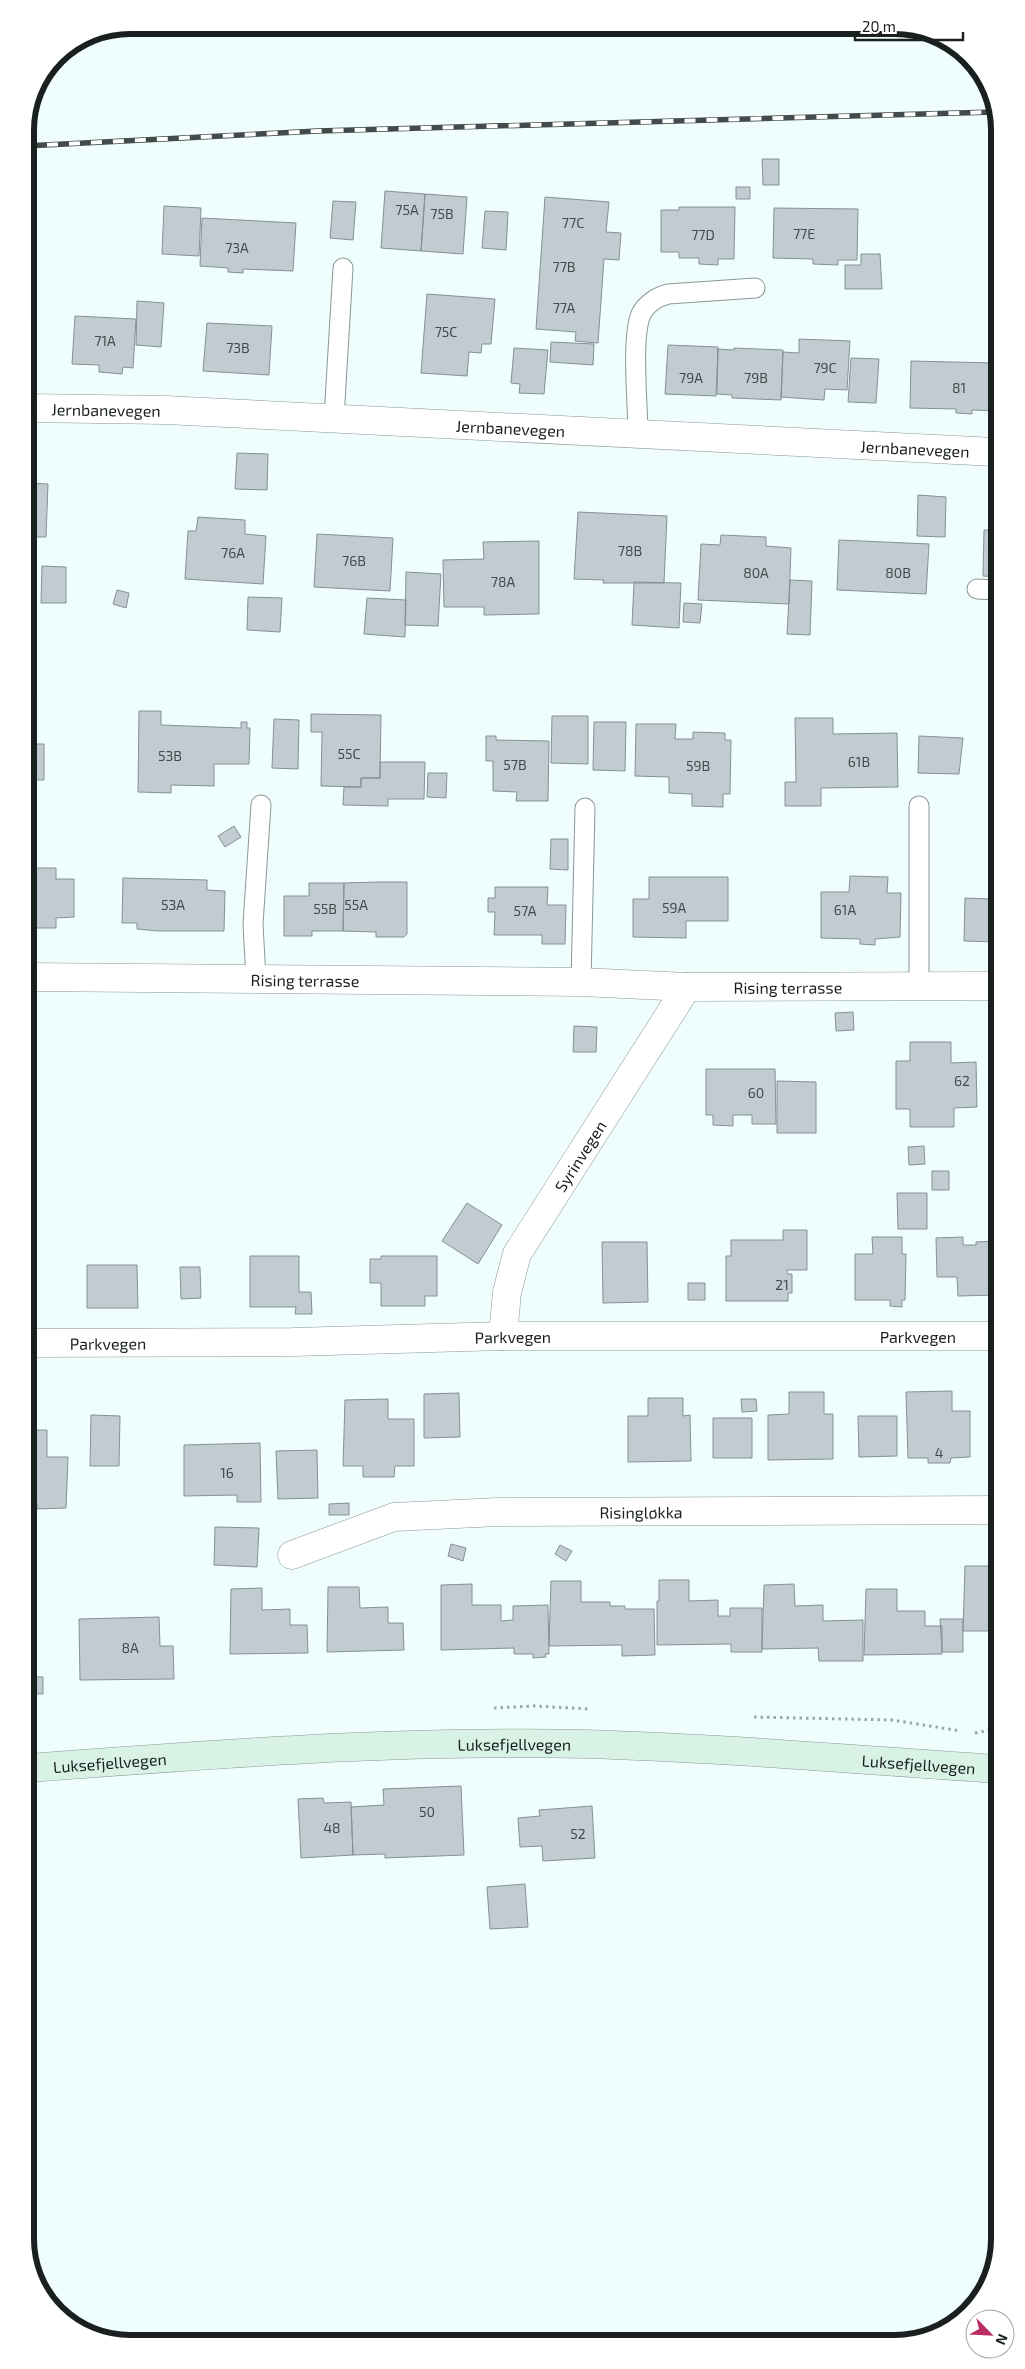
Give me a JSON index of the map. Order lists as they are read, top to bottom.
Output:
{
  "streets": {
    "main road": ["Luksefjellvegen"],
    "street": [
      "Jernbanevegen",
      "Rising terrasse",
      "Syrinvegen",
      "Parkvegen",
      "Risingløkka"
    ]
  },
  "crossings": [
    ["Rising terrasse", "Syrinvegen"],
    ["Syrinvegen", "Parkvegen"]
  ],
  "house_numbers": [
    "75A",
    "75B",
    "77C",
    "77E",
    "77D",
    "73A",
    "77B",
    "77A",
    "75C",
    "71A",
    "73B",
    "79C",
    "79A",
    "79B",
    "81",
    "78B",
    "76A",
    "76B",
    "80A",
    "80B",
    "78A",
    "55C",
    "53B",
    "61B",
    "57B",
    "59B",
    "53A",
    "55A",
    "59A",
    "55B",
    "61A",
    "57A",
    "62",
    "60",
    "21",
    "4",
    "16",
    "8A",
    "50",
    "48",
    "52"
  ],
  "scale_bar": "20 m",
  "north": "bottom right"
}
